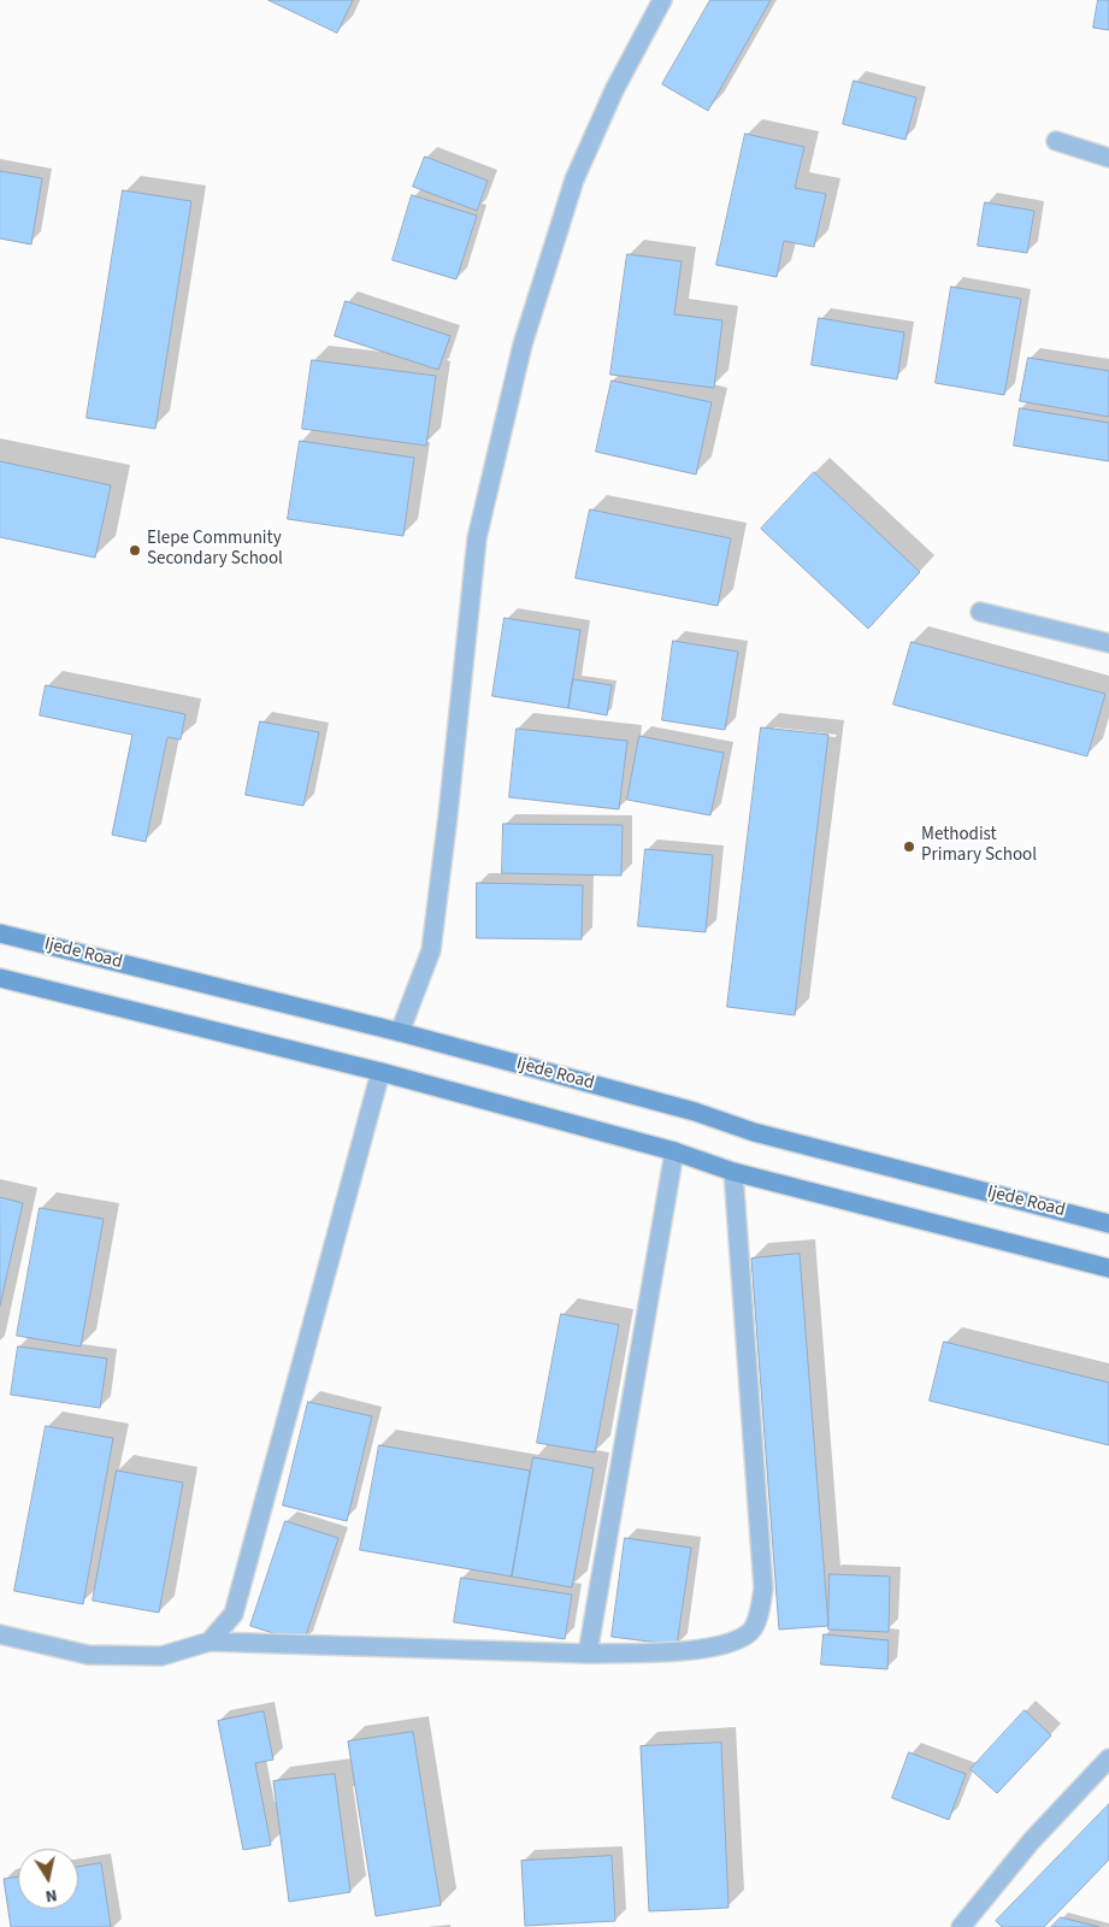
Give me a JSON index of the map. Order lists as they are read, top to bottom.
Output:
{
  "streets": {
    "main road": ["Ijede Road"]
  },
  "places": ["Elepe Community Secondary School", "Methodist Primary School"],
  "north": "bottom"
}
